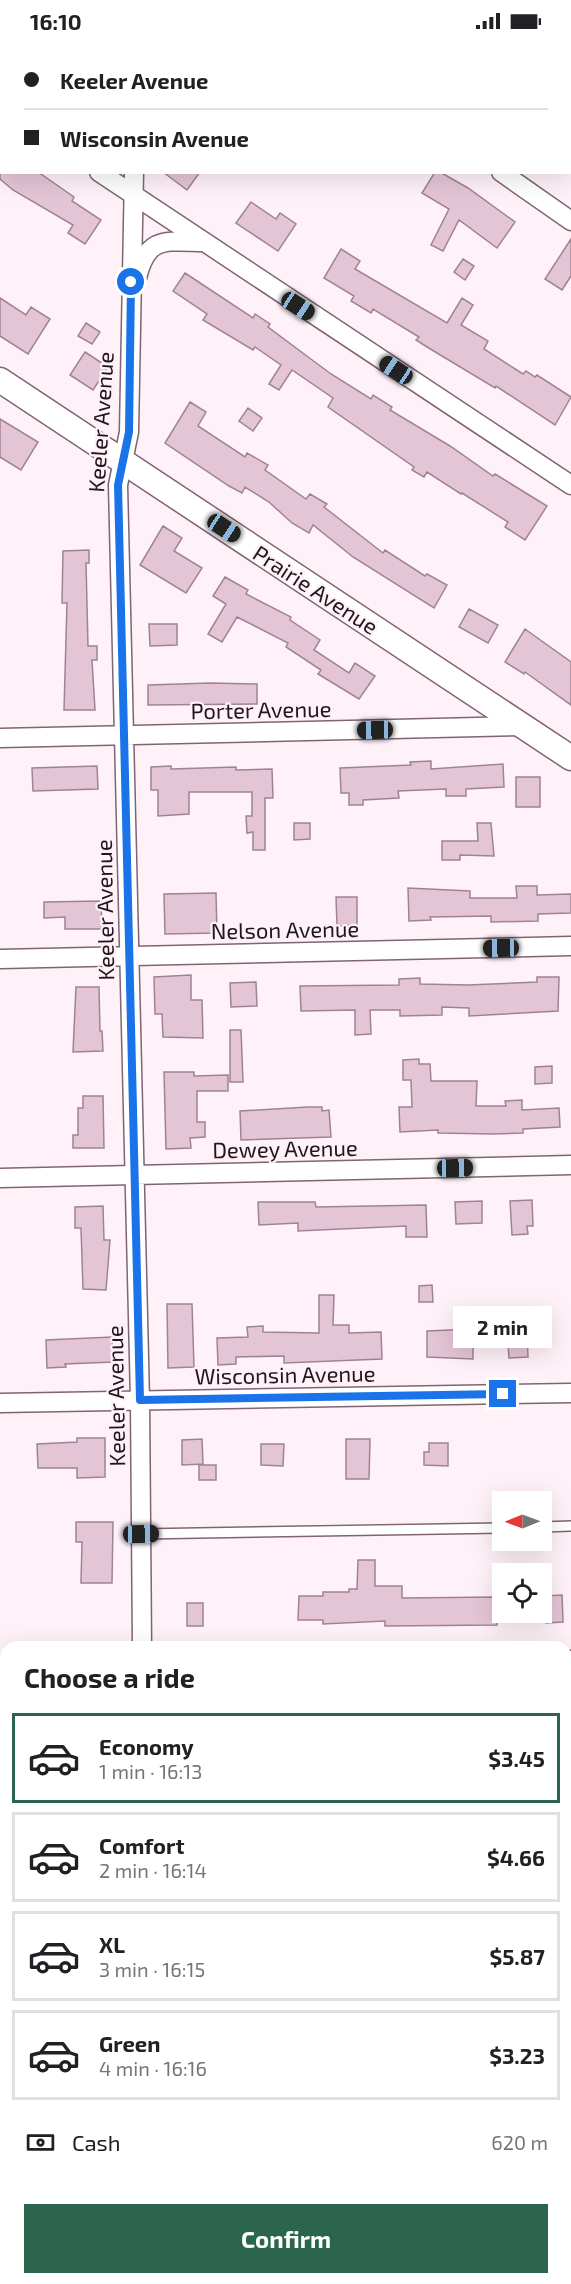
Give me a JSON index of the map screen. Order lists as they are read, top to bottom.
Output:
{
  "streets": {
    "main road": ["Prairie Avenue"],
    "street": [
      "Keeler Avenue",
      "Porter Avenue",
      "Nelson Avenue",
      "Dewey Avenue",
      "Wisconsin Avenue"
    ]
  },
  "crossings": [
    ["Keeler Avenue", "Prairie Avenue"],
    ["Keeler Avenue", "Porter Avenue"],
    ["Keeler Avenue", "Nelson Avenue"],
    ["Keeler Avenue", "Dewey Avenue"],
    ["Keeler Avenue", "Wisconsin Avenue"],
    ["Prairie Avenue", "Porter Avenue"]
  ],
  "north": "left",
  "page": {
    "status": "16:10",
    "banner": ["Keeler Avenue", "Wisconsin Avenue"],
    "bubble": "2 min",
    "heading": "Choose a ride",
    "list": [
      {
        "name": "Economy",
        "note": "1 min · 16:13",
        "value": "$3.45"
      },
      {
        "name": "Comfort",
        "note": "2 min · 16:14",
        "value": "$4.66"
      },
      {
        "name": "XL",
        "note": "3 min · 16:15",
        "value": "$5.87"
      },
      {
        "name": "Green",
        "note": "4 min · 16:16",
        "value": "$3.23"
      }
    ],
    "pay": ["Cash", "620 m"],
    "buttons": "Confirm"
  }
}
